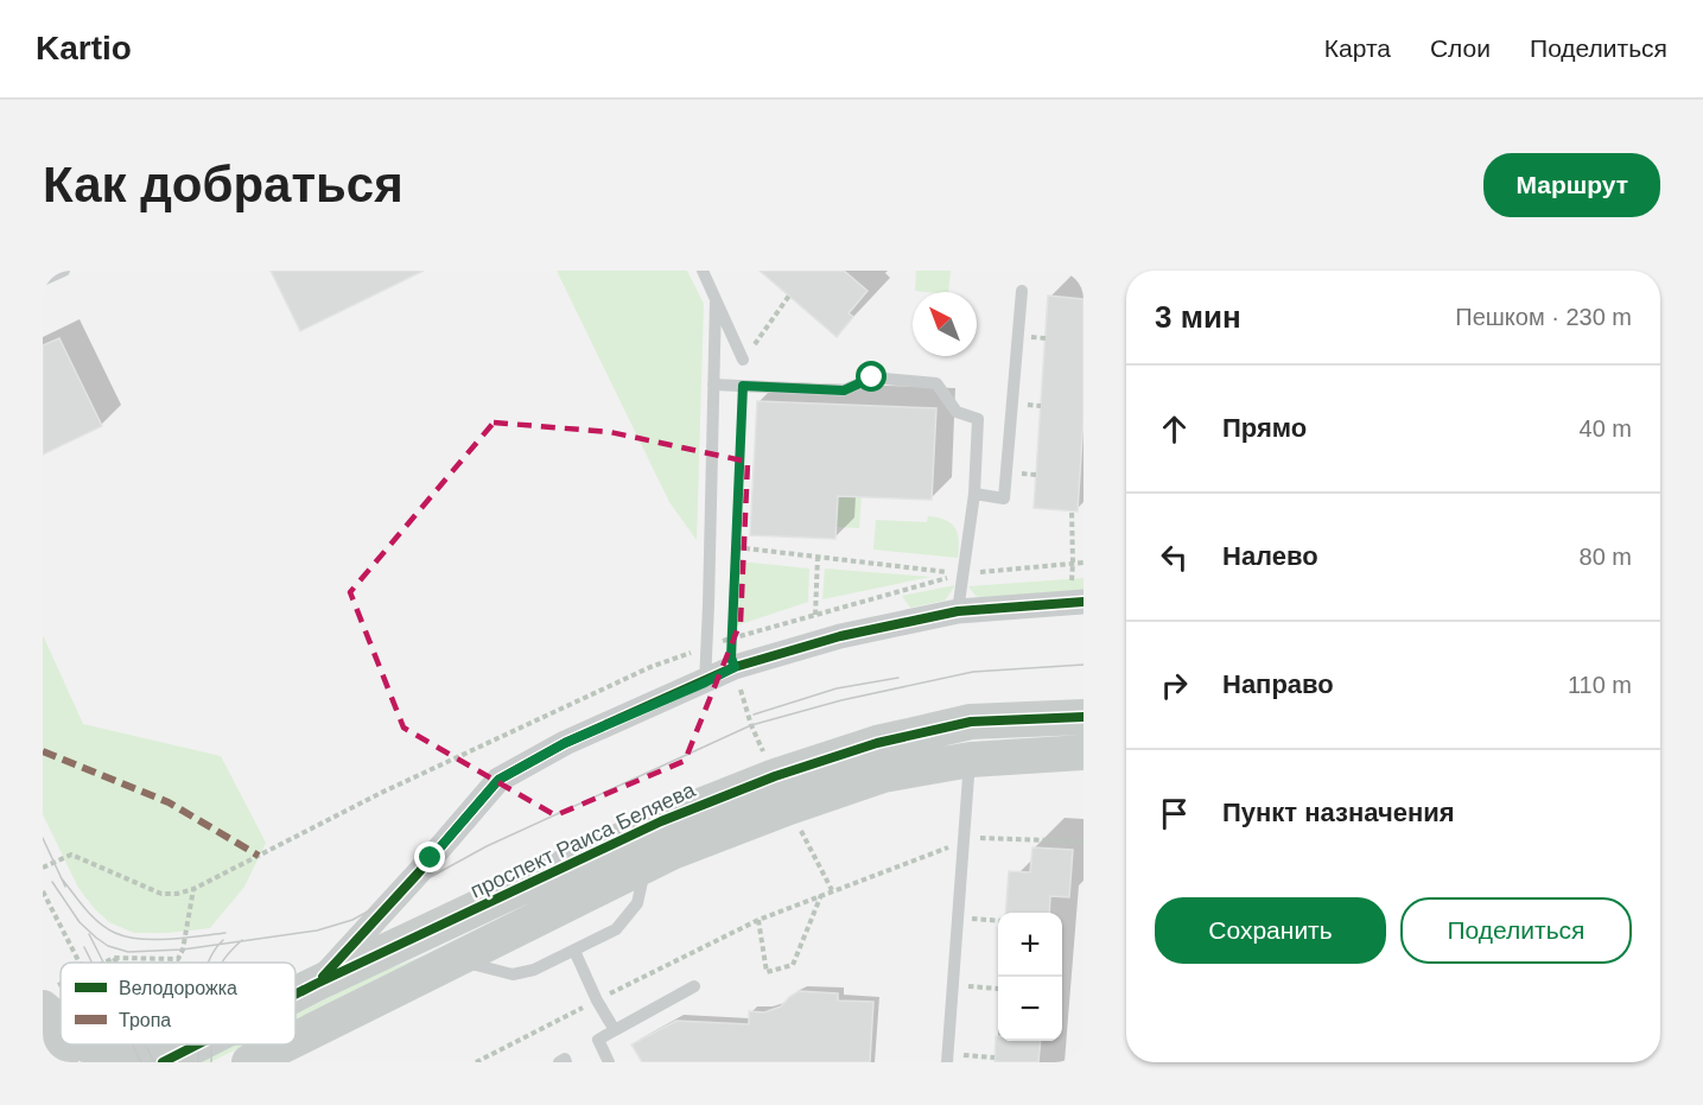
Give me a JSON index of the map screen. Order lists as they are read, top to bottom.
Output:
{
  "streets": {
    "street": ["проспект Раиса Беляева"]
  },
  "legend": ["Велодорожка", "Тропа"],
  "north": "top left",
  "page": {
    "header": "Kartio",
    "nav": ["Карта", "Слои", "Поделиться"],
    "buttons": [
      "Маршрут",
      ["Сохранить", "Поделиться"]
    ],
    "title": "Как добраться",
    "heading": ["3 мин", "Пешком · 230 m"],
    "list": [
      ["Прямо", "40 m"],
      ["Налево", "80 m"],
      ["Направо", "110 m"],
      "Пункт назначения"
    ],
    "map_buttons": ["+", "−"]
  }
}
